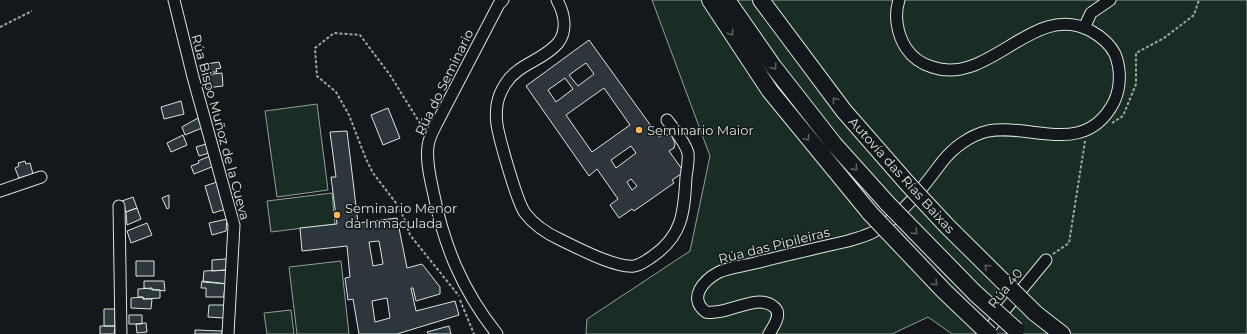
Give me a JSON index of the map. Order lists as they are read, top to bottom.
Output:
{
  "streets": {
    "highway": ["Autovía das Rías Baixas"],
    "street": [
      "Rúa do Seminario",
      "Rúa Bispo Muñoz de la Cueva",
      "Rúa das Pipileiras",
      "Rúa 40"
    ]
  },
  "places": ["Seminario Maior", "Seminario Menor da Inmaculada"]
}
